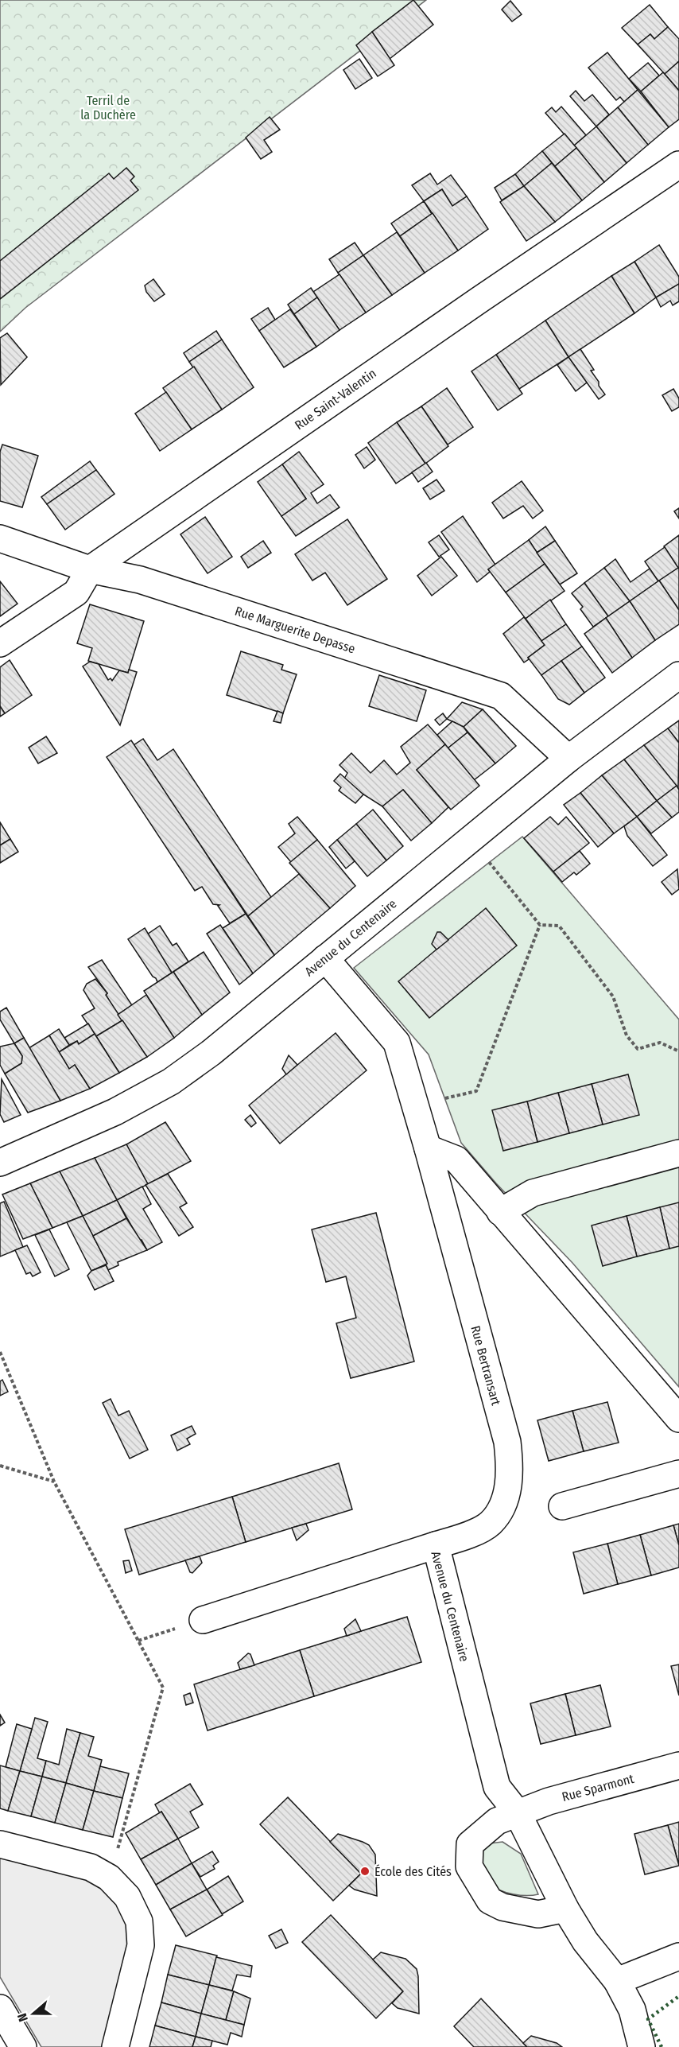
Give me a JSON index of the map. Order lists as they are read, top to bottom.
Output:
{
  "streets": {
    "street": [
      "Rue Saint-Valentin",
      "Rue Marguerite Depasse",
      "Avenue du Centenaire",
      "Rue Bertransart",
      "Rue Sparmont"
    ]
  },
  "crossings": [
    ["Rue Saint-Valentin", "Rue Marguerite Depasse"],
    ["Rue Marguerite Depasse", "Avenue du Centenaire"],
    ["Avenue du Centenaire", "Rue Bertransart"],
    ["Avenue du Centenaire", "Rue Sparmont"]
  ],
  "parks": ["Terril de la Duchère"],
  "places": ["École des Cités"],
  "north": "left"
}
